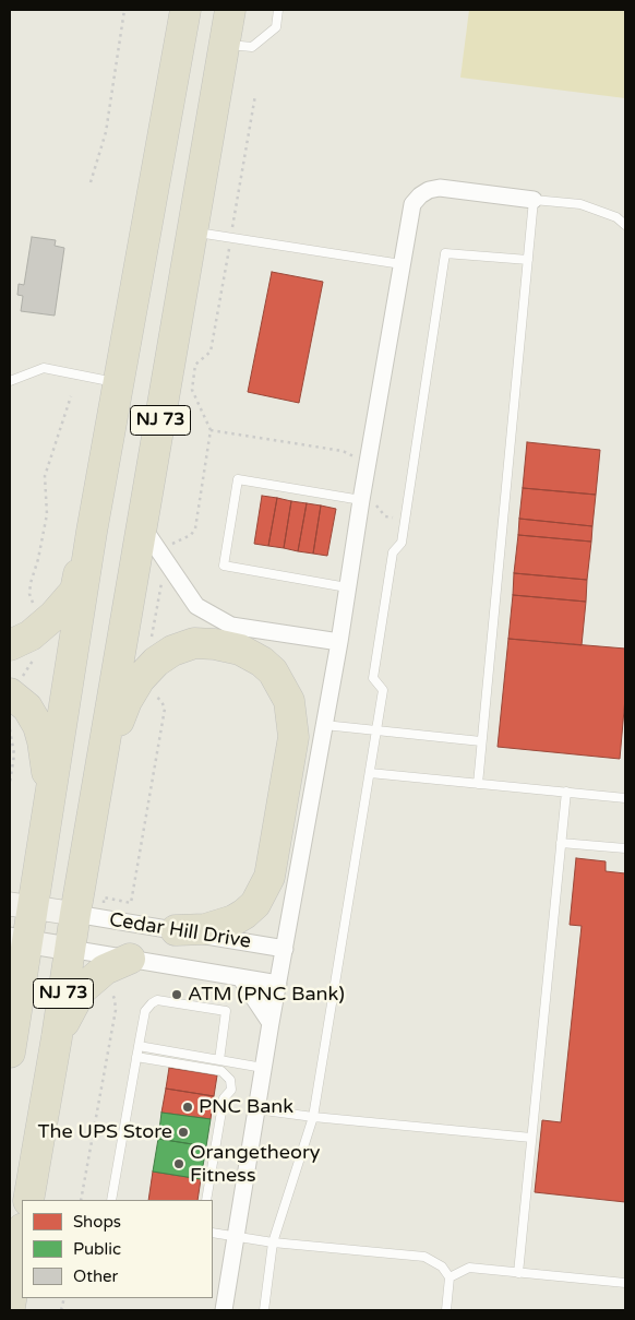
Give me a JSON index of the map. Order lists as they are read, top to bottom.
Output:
{
  "streets": {
    "highway": ["NJ 73"],
    "street": ["Cedar Hill Drive"]
  },
  "crossings": [
    ["NJ 73", "Cedar Hill Drive"]
  ],
  "places": [
    "ATM (PNC Bank)",
    "PNC Bank",
    "The UPS Store",
    "Orangetheory Fitness"
  ],
  "legend": ["Shops", "Public", "Other"]
}
